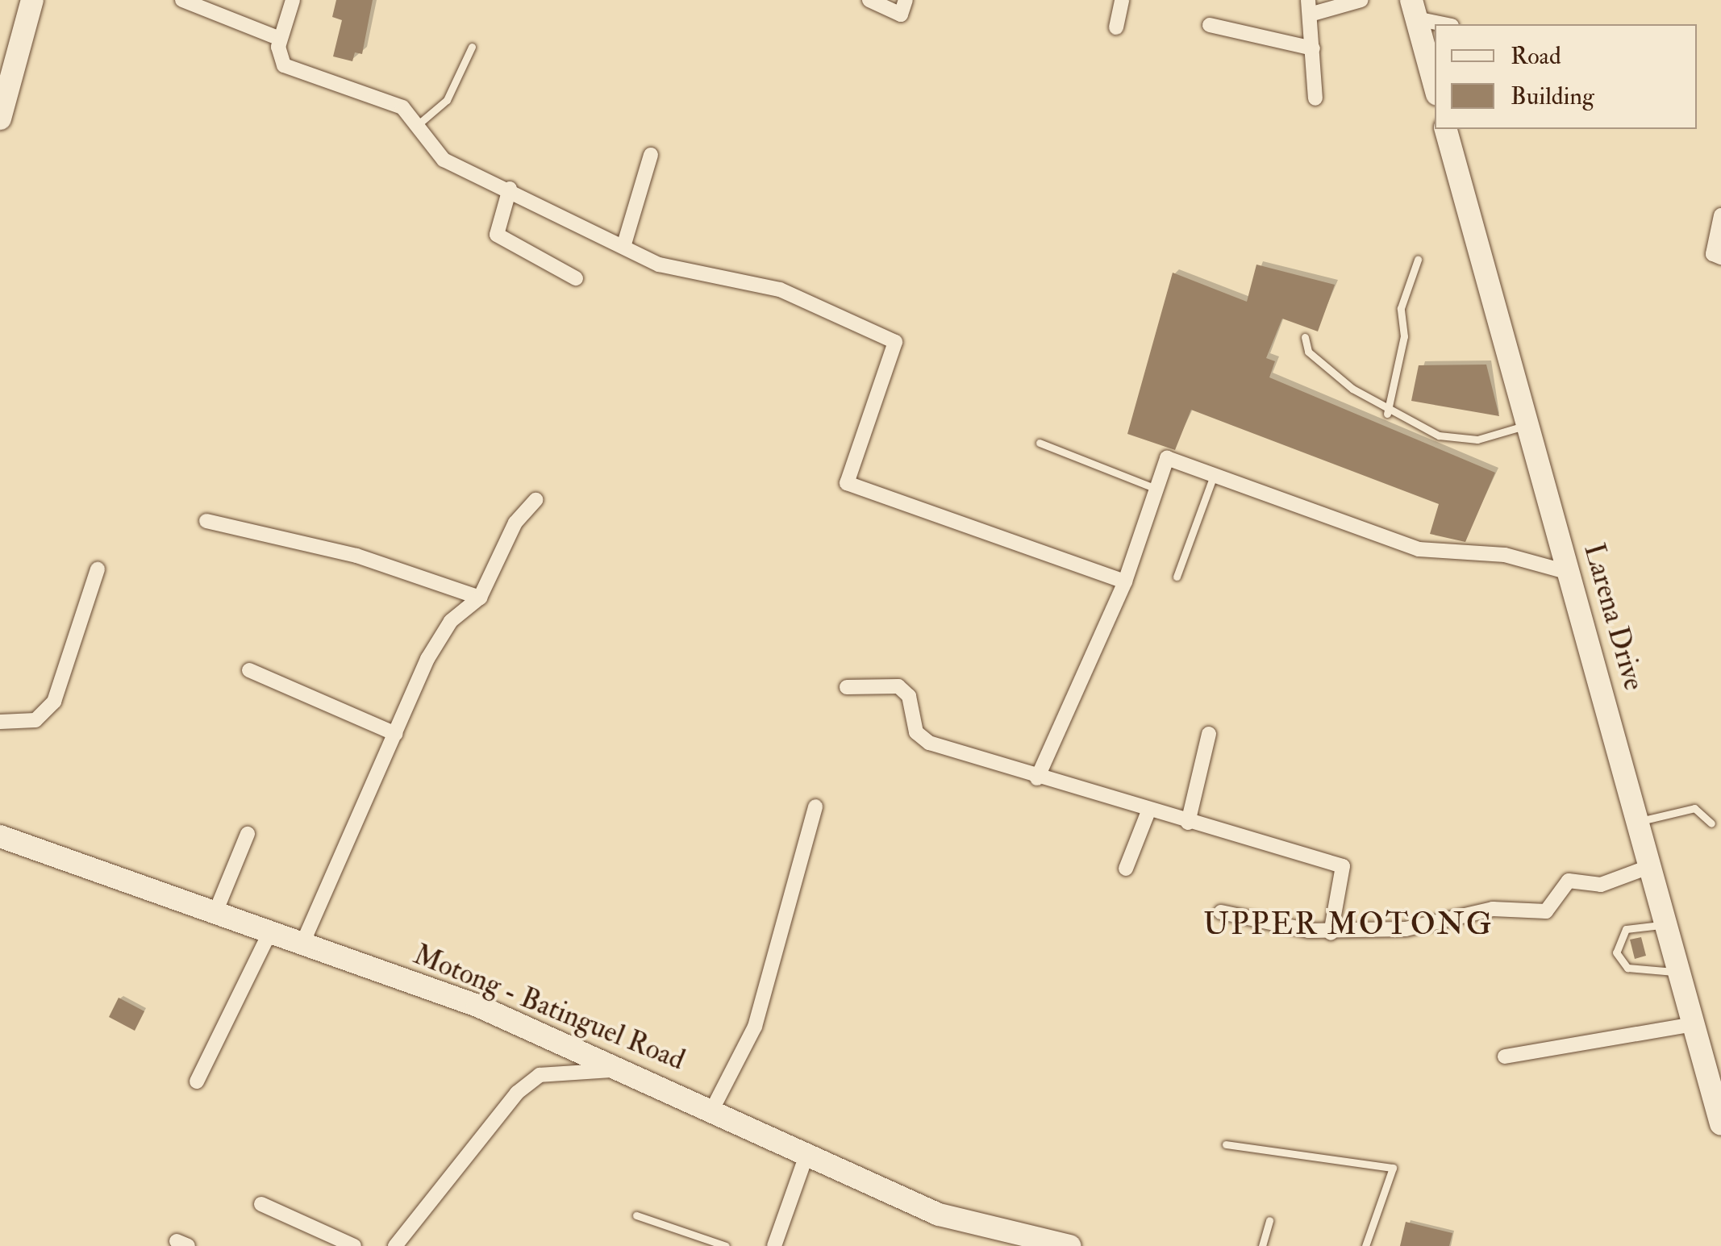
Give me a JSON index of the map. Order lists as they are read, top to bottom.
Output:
{
  "streets": {
    "street": ["Larena Drive", "Motong - Batinguel Road"]
  },
  "districts": ["UPPER MOTONG"],
  "legend": ["Road", "Building"]
}
